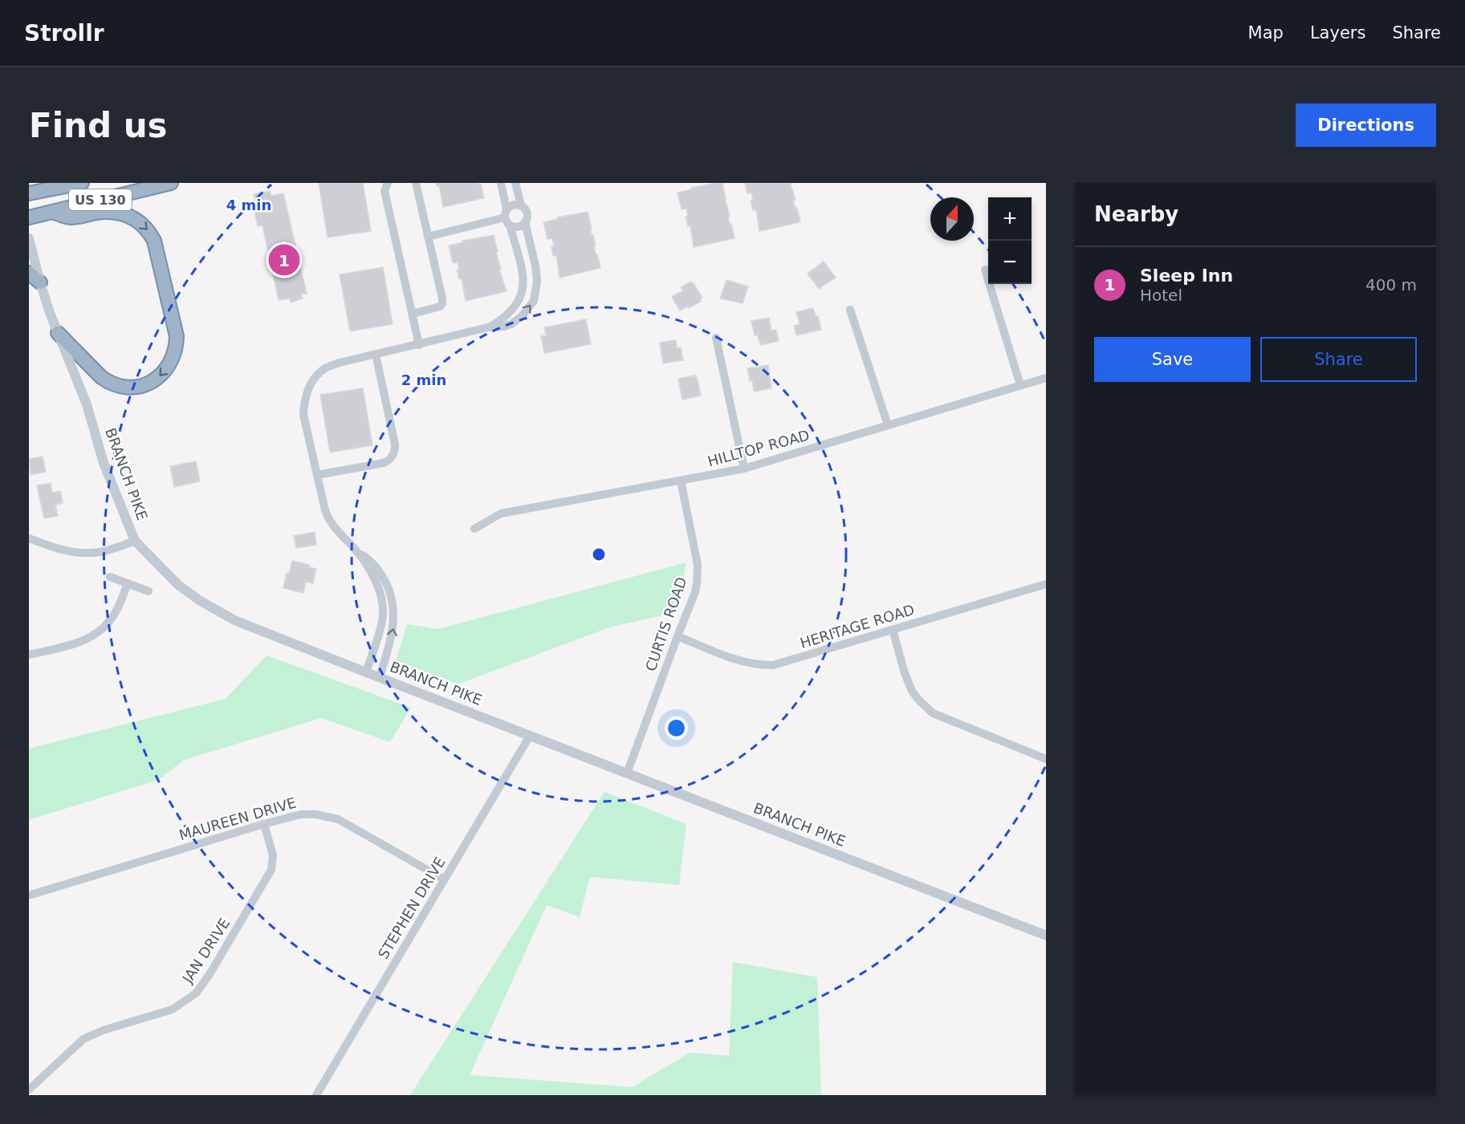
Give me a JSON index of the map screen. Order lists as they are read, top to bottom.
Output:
{
  "streets": {
    "highway": ["US 130"],
    "street": [
      "HILLTOP ROAD",
      "BRANCH PIKE",
      "CURTIS ROAD",
      "HERITAGE ROAD",
      "MAUREEN DRIVE",
      "STEPHEN DRIVE",
      "JAN DRIVE"
    ]
  },
  "crossings": [
    ["HILLTOP ROAD", "CURTIS ROAD"],
    ["BRANCH PIKE", "CURTIS ROAD"],
    ["BRANCH PIKE", "STEPHEN DRIVE"],
    ["CURTIS ROAD", "HERITAGE ROAD"],
    ["MAUREEN DRIVE", "STEPHEN DRIVE"],
    ["MAUREEN DRIVE", "JAN DRIVE"]
  ],
  "north": "top",
  "page": {
    "header": "Strollr",
    "nav": ["Map", "Layers", "Share"],
    "buttons": [
      "Directions",
      ["Save", "Share"]
    ],
    "title": "Find us",
    "heading": "Nearby",
    "map_buttons": ["+", "−"],
    "pins": "1",
    "list": [
      {
        "mark": "1",
        "name": "Sleep Inn",
        "note": "Hotel",
        "value": "400 m"
      }
    ]
  },
  "rings": ["4 min", "2 min"]
}
